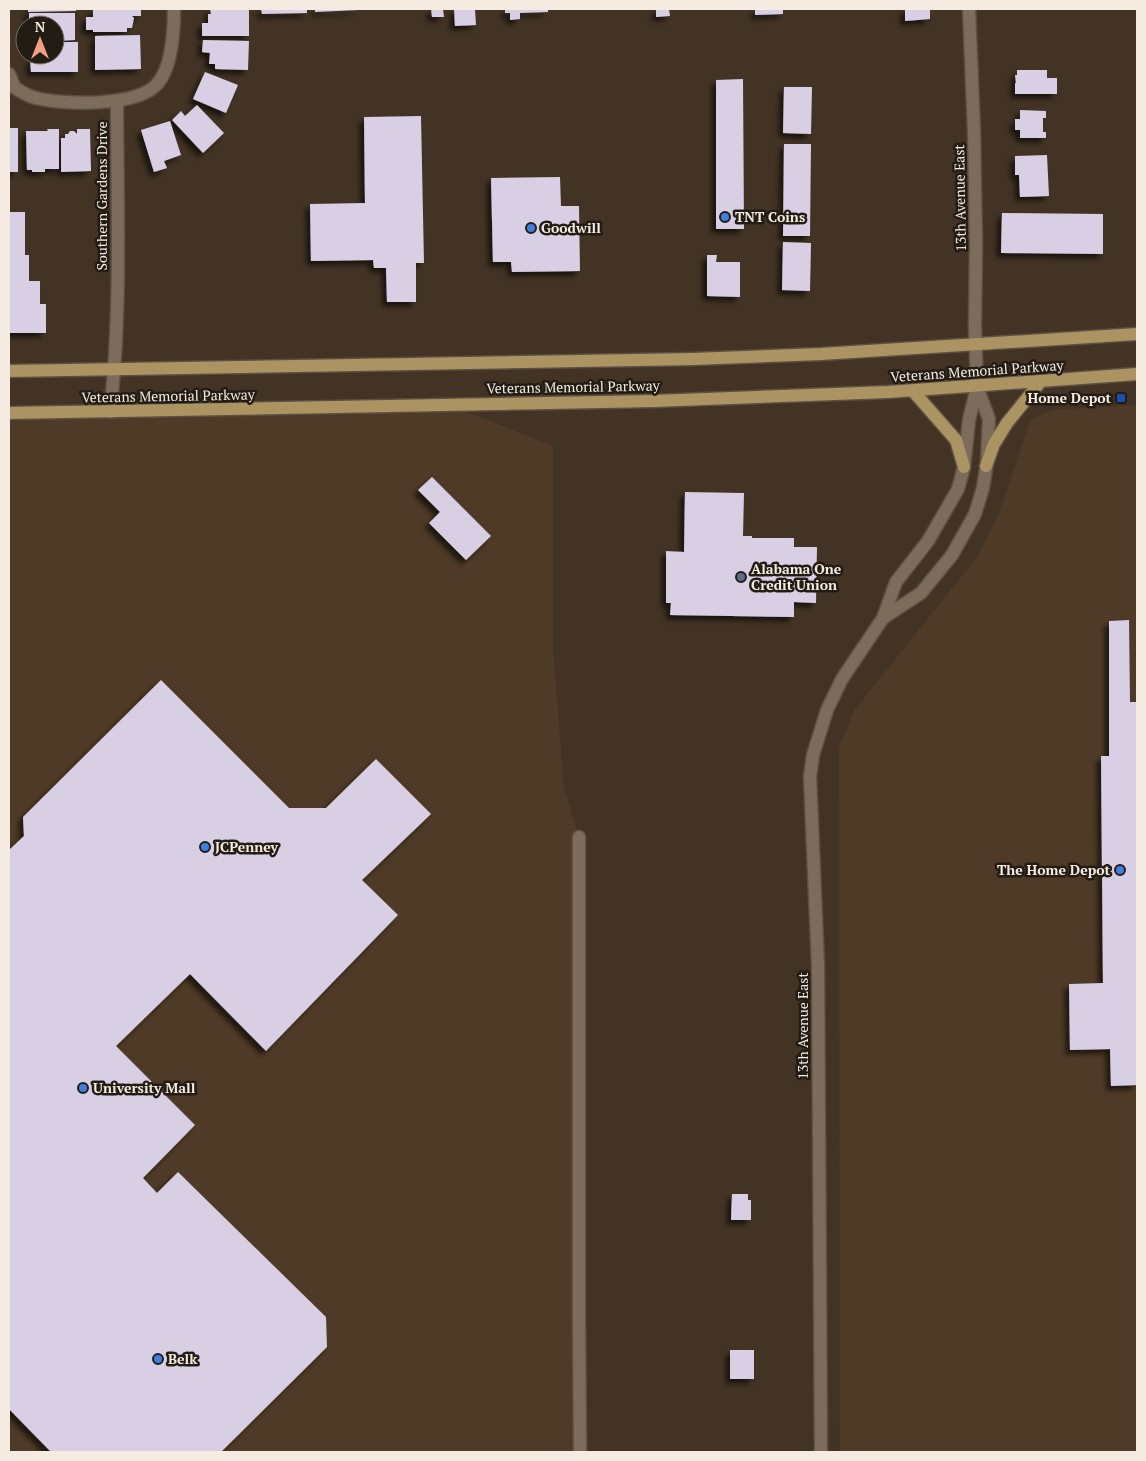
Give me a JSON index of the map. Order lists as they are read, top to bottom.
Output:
{
  "streets": {
    "main road": ["Veterans Memorial Parkway"],
    "street": ["Southern Gardens Drive", "13th Avenue East"]
  },
  "crossings": [
    ["Southern Gardens Drive", "Veterans Memorial Parkway"],
    ["13th Avenue East", "Veterans Memorial Parkway"]
  ],
  "places": {
    "other": [
      "TNT Coins",
      "Goodwill",
      "Alabama One Credit Union",
      "JCPenney",
      "The Home Depot",
      "University Mall",
      "Belk"
    ],
    "transit": ["Home Depot"]
  },
  "north": "top"
}
